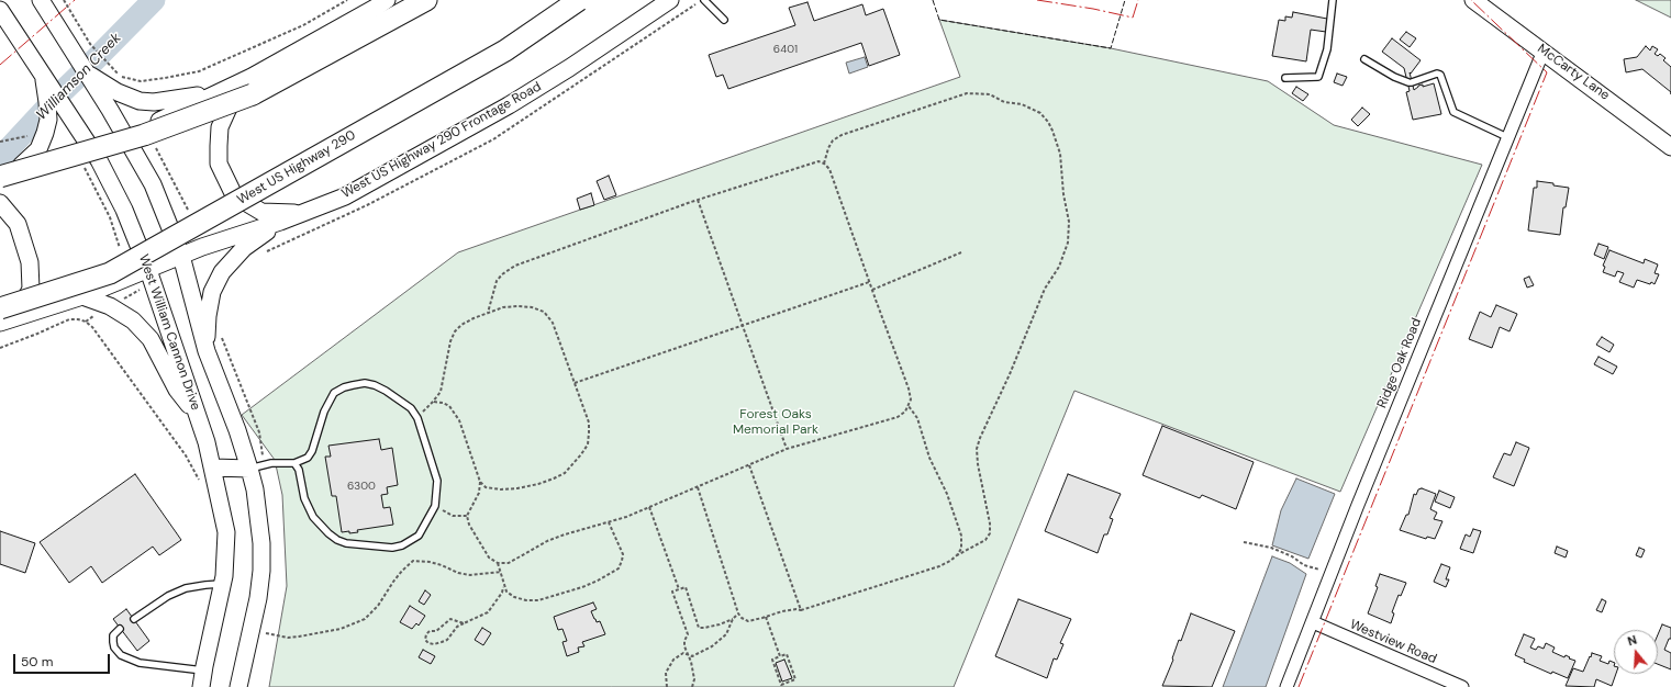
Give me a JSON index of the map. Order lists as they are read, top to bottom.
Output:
{
  "streets": {
    "highway": ["West US Highway 290"],
    "main road": ["McCarty Lane", "West US Highway 290 Frontage Road", "West William Cannon Drive"],
    "street": ["Ridge Oak Road", "Westview Road"]
  },
  "crossings": [
    ["McCarty Lane", "Ridge Oak Road"],
    ["West US Highway 290 Frontage Road", "West William Cannon Drive"],
    ["Ridge Oak Road", "Westview Road"]
  ],
  "water": ["Williamson Creek"],
  "parks": ["Forest Oaks Memorial Park"],
  "house_numbers": ["6401", "6300"],
  "scale_bar": "50 m",
  "north": "top"
}
